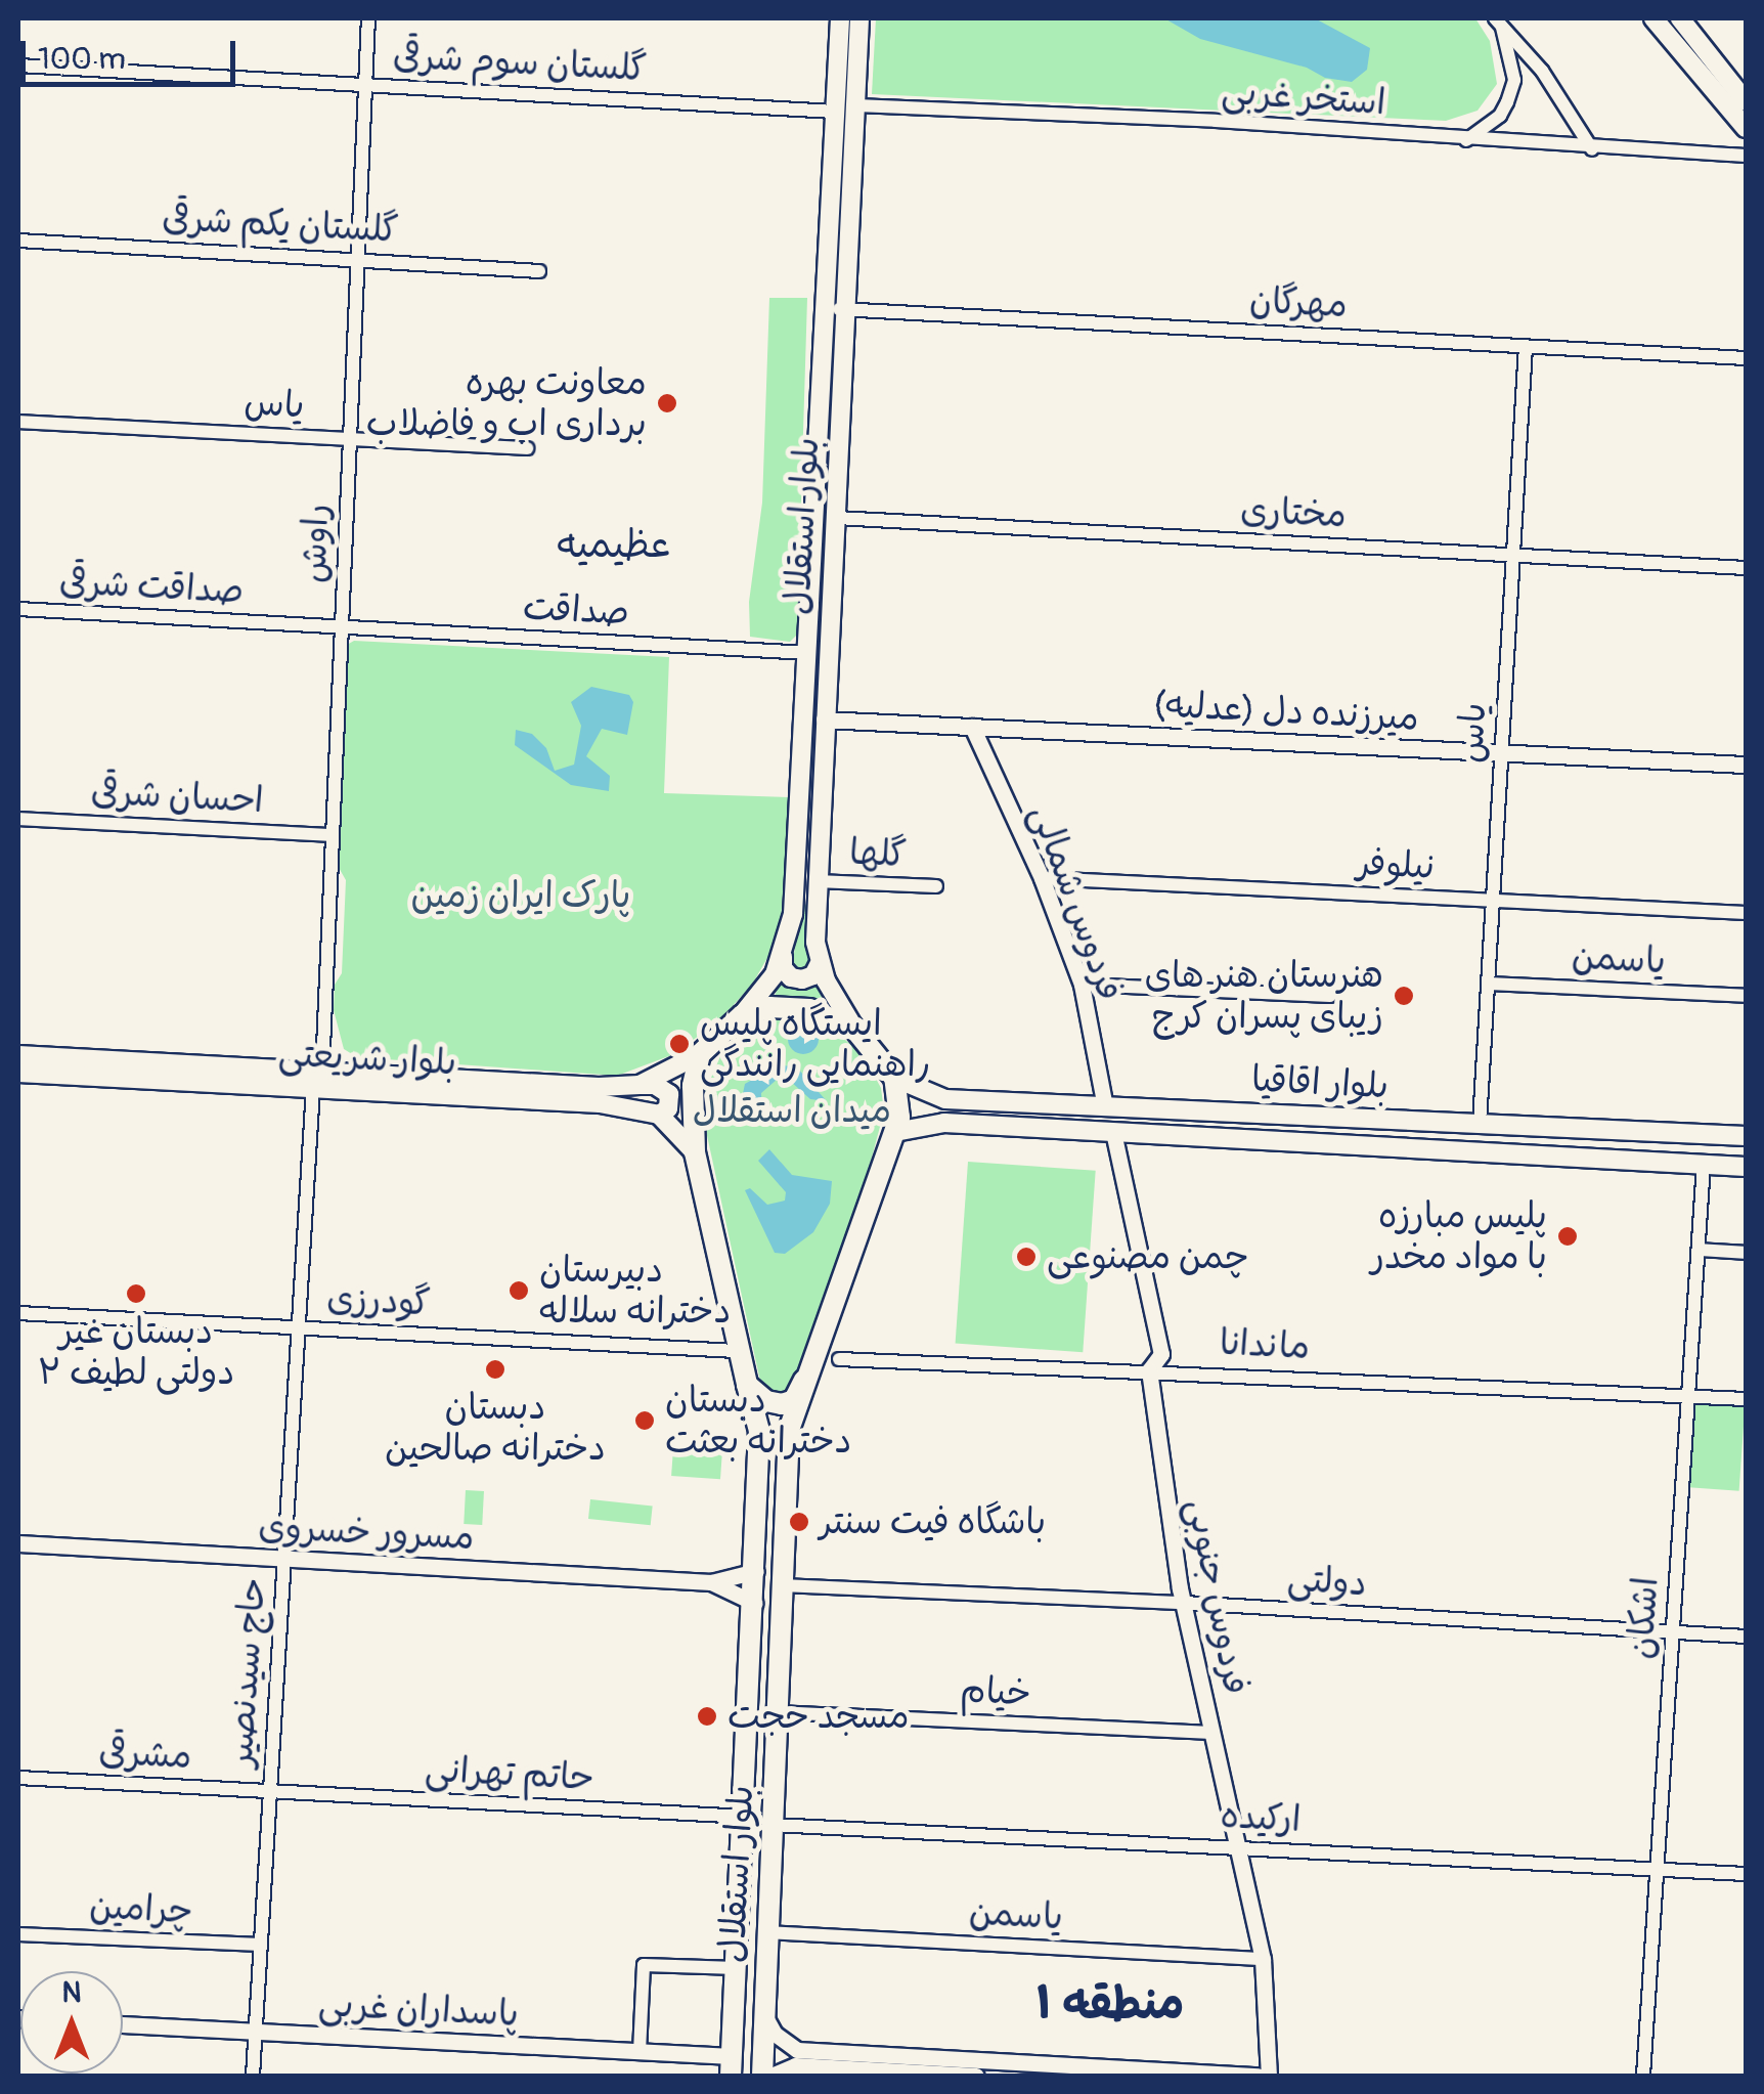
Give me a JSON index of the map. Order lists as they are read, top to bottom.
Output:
{
  "streets": {
    "main road": ["بلوار استقلال", "بلوار شریعتی", "بلوار اقاقیا"],
    "street": [
      "گلستان سوم شرقی",
      "استخر غربی",
      "گلستان یکم شرقی",
      "مهرگان",
      "یاس",
      "مختاری",
      "راوش",
      "صداقت شرقی",
      "صداقت",
      "میرزنده دل (عدلیه)",
      "احسان شرقی",
      "گلها",
      "نیلوفر",
      "فردوس شمالی",
      "یاسمن",
      "گودرزی",
      "ماندانا",
      "مسرور خسروی",
      "دولتی",
      "فردوس جنوبی",
      "اشکان",
      "حاج سیدنصیر",
      "خیام",
      "مشرقی",
      "حاتم تهرانی",
      "ارکیده",
      "چرامین",
      "پاسداران غربی"
    ]
  },
  "crossings": [
    ["گلستان سوم شرقی", "بلوار استقلال"],
    ["گلستان سوم شرقی", "راوش"],
    ["استخر غربی", "بلوار استقلال"],
    ["گلستان یکم شرقی", "راوش"],
    ["مهرگان", "یاس"],
    ["مهرگان", "بلوار استقلال"],
    ["یاس", "مختاری"],
    ["یاس", "راوش"],
    ["یاس", "میرزنده دل (عدلیه)"],
    ["یاس", "نیلوفر"],
    ["یاس", "یاسمن"],
    ["یاس", "بلوار اقاقیا"],
    ["مختاری", "بلوار استقلال"],
    ["بلوار استقلال", "صداقت"],
    ["بلوار استقلال", "میرزنده دل (عدلیه)"],
    ["بلوار استقلال", "گلها"],
    ["بلوار استقلال", "یاسمن"],
    ["بلوار استقلال", "دولتی"],
    ["بلوار استقلال", "خیام"],
    ["بلوار استقلال", "حاتم تهرانی"],
    ["بلوار استقلال", "ارکیده"],
    ["بلوار استقلال", "پاسداران غربی"],
    ["راوش", "صداقت شرقی"],
    ["راوش", "صداقت"],
    ["راوش", "احسان شرقی"],
    ["راوش", "بلوار شریعتی"],
    ["راوش", "حاج سیدنصیر"],
    ["صداقت شرقی", "صداقت"],
    ["میرزنده دل (عدلیه)", "فردوس شمالی"],
    ["نیلوفر", "فردوس شمالی"],
    ["فردوس شمالی", "بلوار اقاقیا"],
    ["یاسمن", "فردوس جنوبی"],
    ["بلوار شریعتی", "حاج سیدنصیر"],
    ["بلوار اقاقیا", "فردوس جنوبی"],
    ["بلوار اقاقیا", "اشکان"],
    ["گودرزی", "حاج سیدنصیر"],
    ["ماندانا", "فردوس جنوبی"],
    ["ماندانا", "اشکان"],
    ["مسرور خسروی", "حاج سیدنصیر"],
    ["دولتی", "فردوس جنوبی"],
    ["دولتی", "اشکان"],
    ["فردوس جنوبی", "خیام"],
    ["فردوس جنوبی", "ارکیده"],
    ["اشکان", "ارکیده"],
    ["حاج سیدنصیر", "مشرقی"],
    ["حاج سیدنصیر", "حاتم تهرانی"],
    ["حاج سیدنصیر", "چرامین"],
    ["حاج سیدنصیر", "پاسداران غربی"],
    ["مشرقی", "حاتم تهرانی"]
  ],
  "districts": ["عظیمیه", "منطقه ۱"],
  "parks": ["پارک ایران زمین", "میدان استقلال"],
  "places": [
    "معاونت بهره برداری اب و فاضلاب",
    "هنرستان هنر های زیبای پسران کرج",
    "ایستگاه پلیس راهنمایی رانندگی",
    "پلیس مبارزه با مواد مخدر",
    "چمن مصنوعی",
    "دبیرستان دخترانه سلاله",
    "دبستان غیر دولتی لطیف ۲",
    "دبستان دخترانه صالحین",
    "دبستان دخترانه بعثت",
    "باشگاه فیت سنتر",
    "مسجد حجت"
  ],
  "scale_bar": "100 m",
  "north": "top"
}
